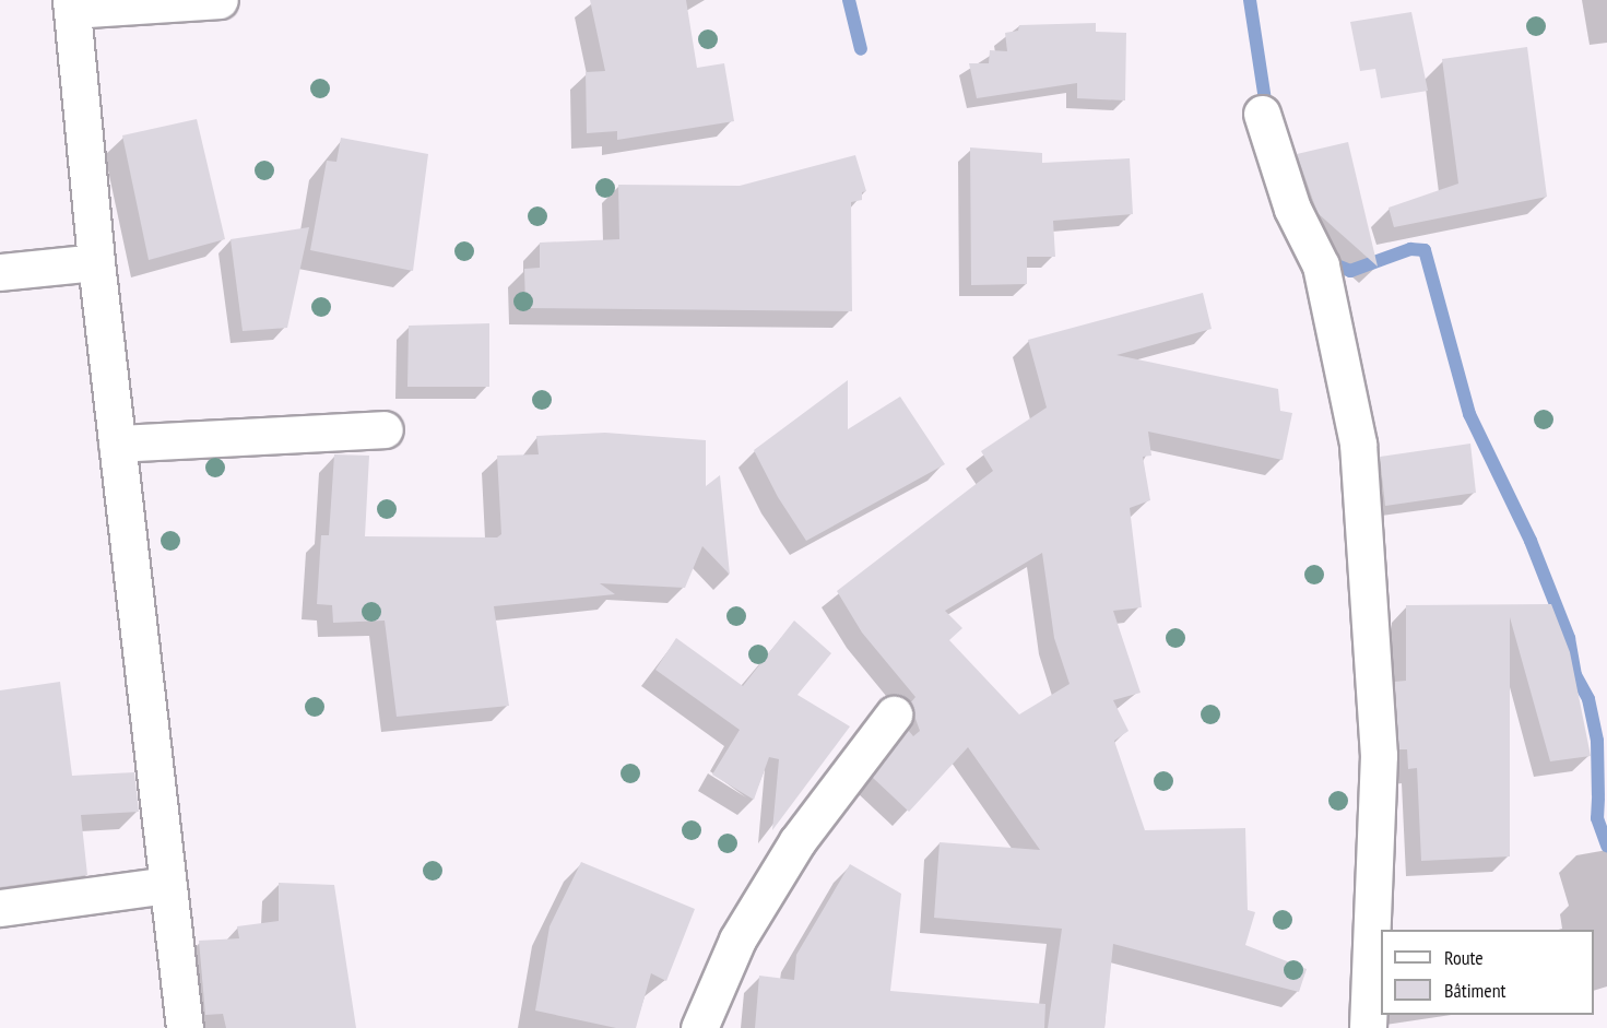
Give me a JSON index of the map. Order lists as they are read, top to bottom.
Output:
{
  "legend": ["Route", "Bâtiment"]
}
